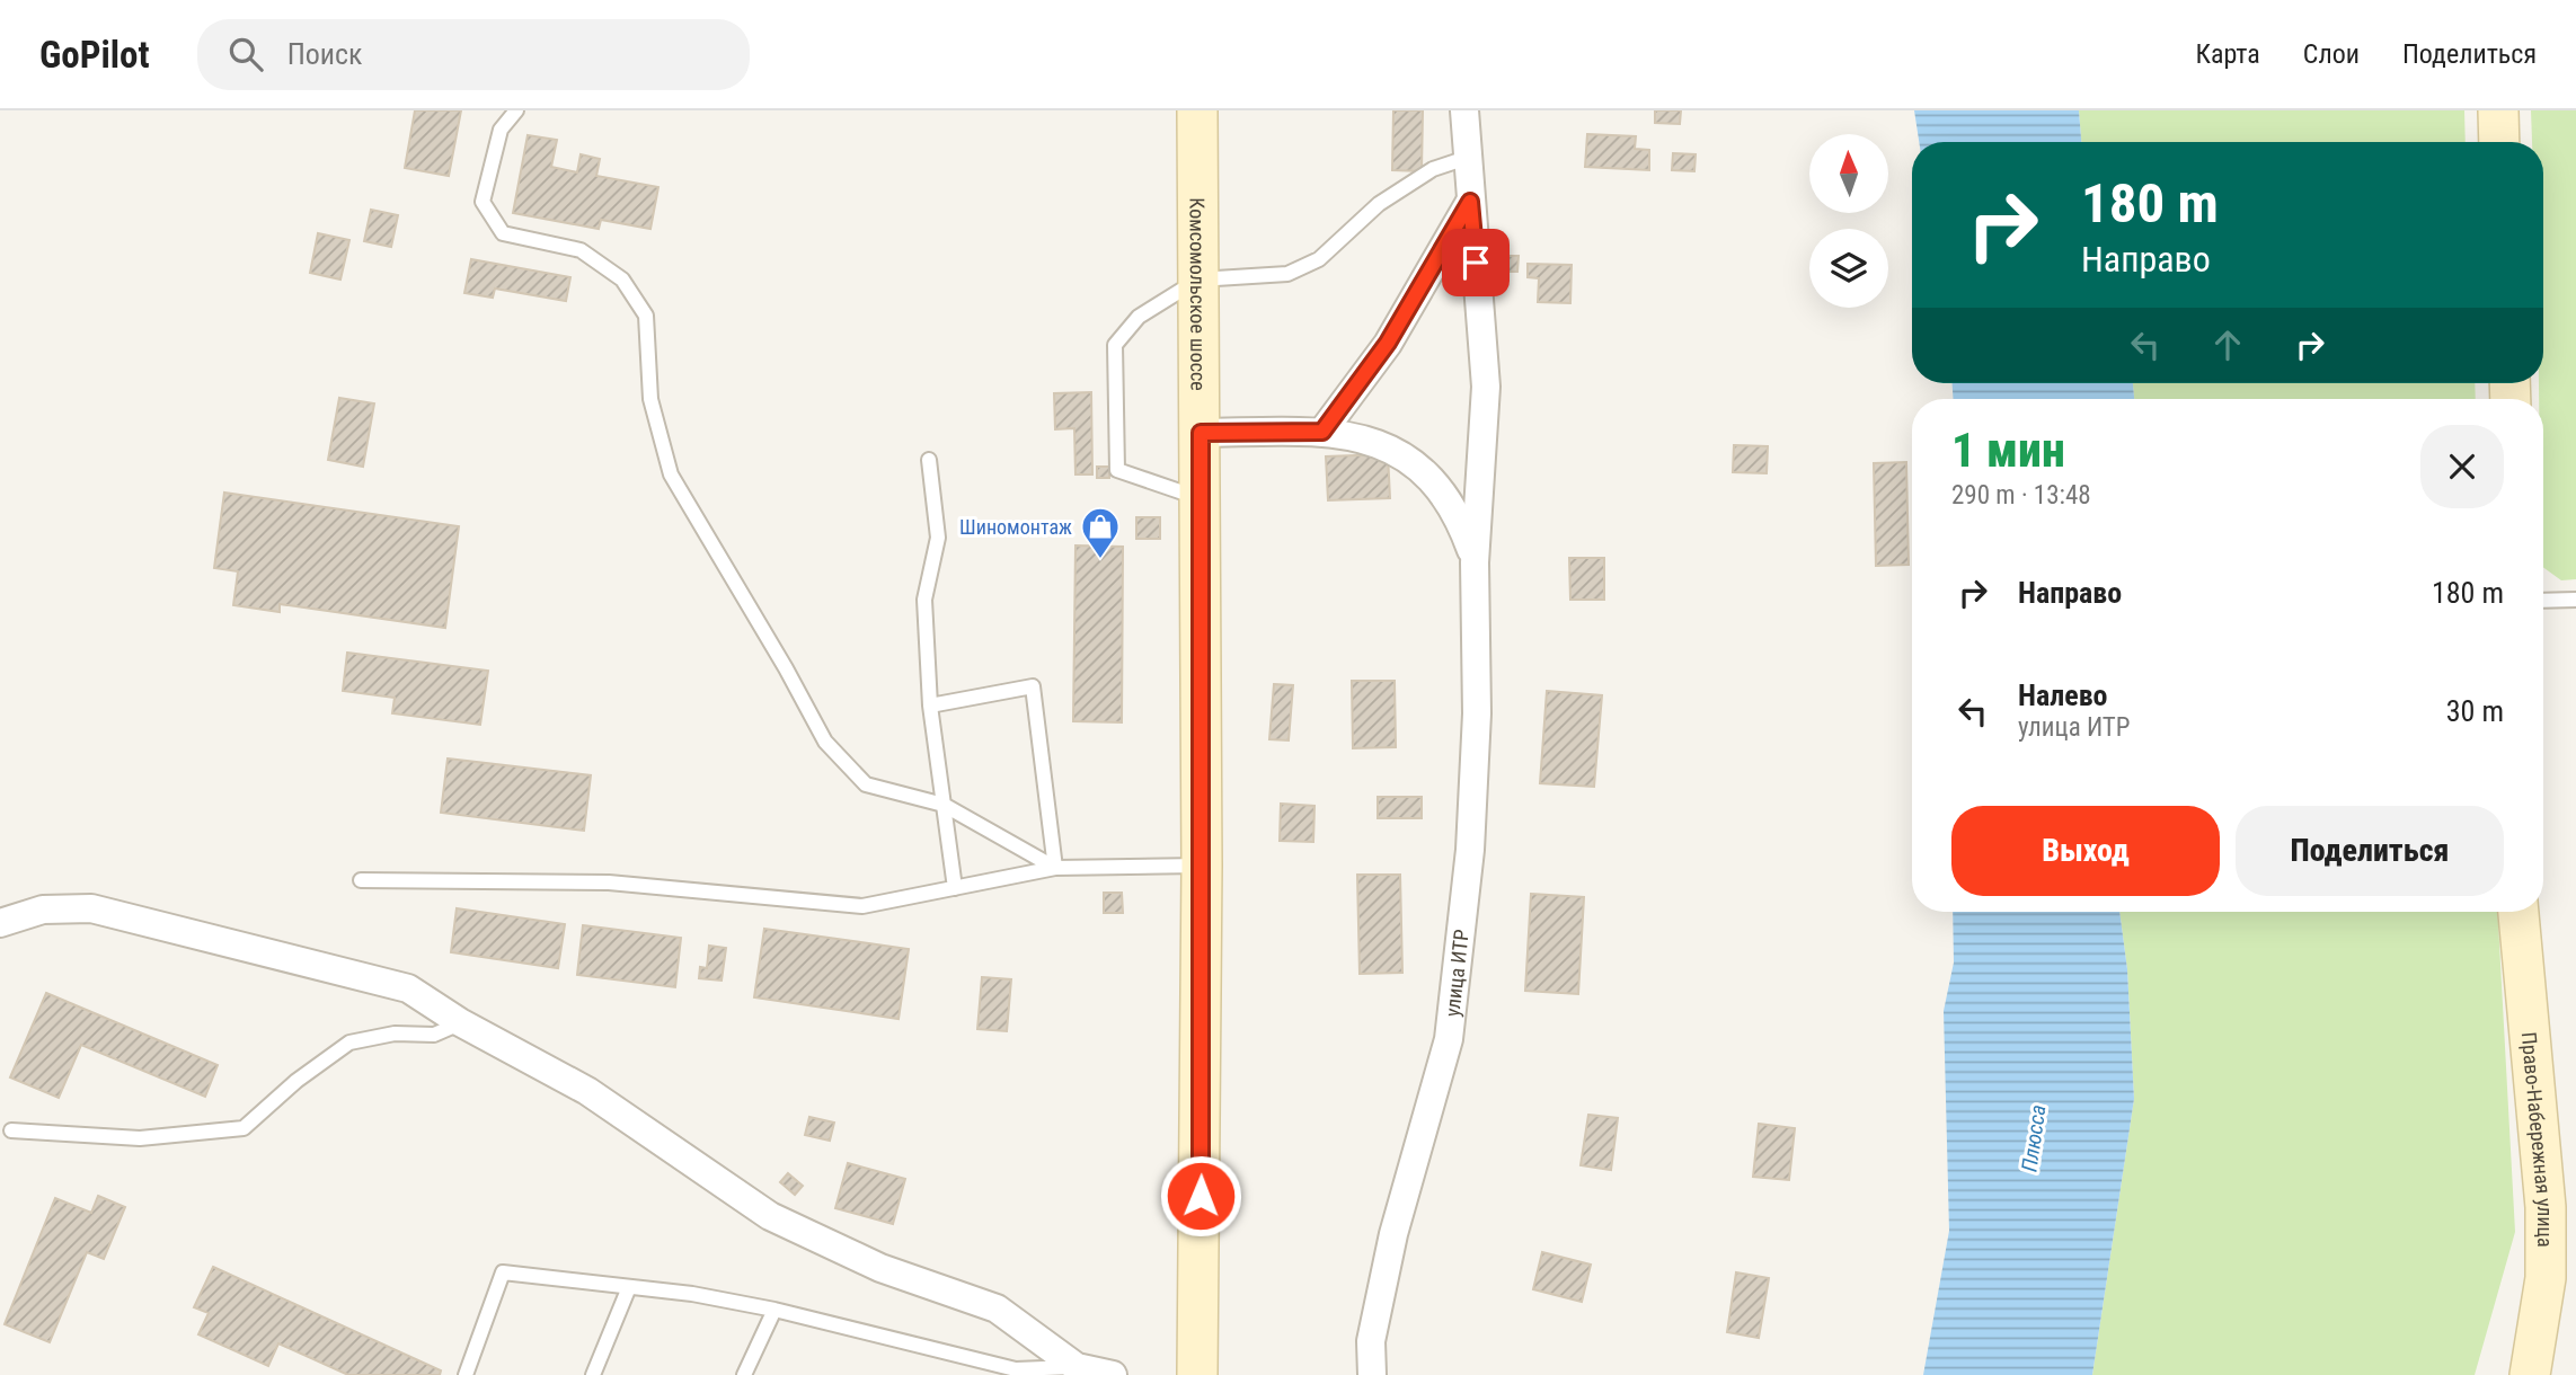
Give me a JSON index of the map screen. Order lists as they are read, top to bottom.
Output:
{
  "streets": {
    "main road": ["Комсомольское шоссе", "Право-Набережная улица"],
    "street": ["улица ИТР"]
  },
  "crossings": [
    ["Комсомольское шоссе", "улица ИТР"]
  ],
  "water": ["Плюсса"],
  "places": {
    "shop": ["Шиномонтаж"]
  },
  "north": "top",
  "page": {
    "header": "GoPilot",
    "search": "Поиск",
    "nav": ["Карта", "Слои", "Поделиться"],
    "turn": ["180 m", "Направо"],
    "heading": ["1 мин", "290 m · 13:48"],
    "list": [
      {
        "name": "Направо",
        "value": "180 m"
      },
      {
        "name": "Налево",
        "note": "улица ИТР",
        "value": "30 m"
      }
    ],
    "buttons": ["Выход", "Поделиться"]
  }
}
